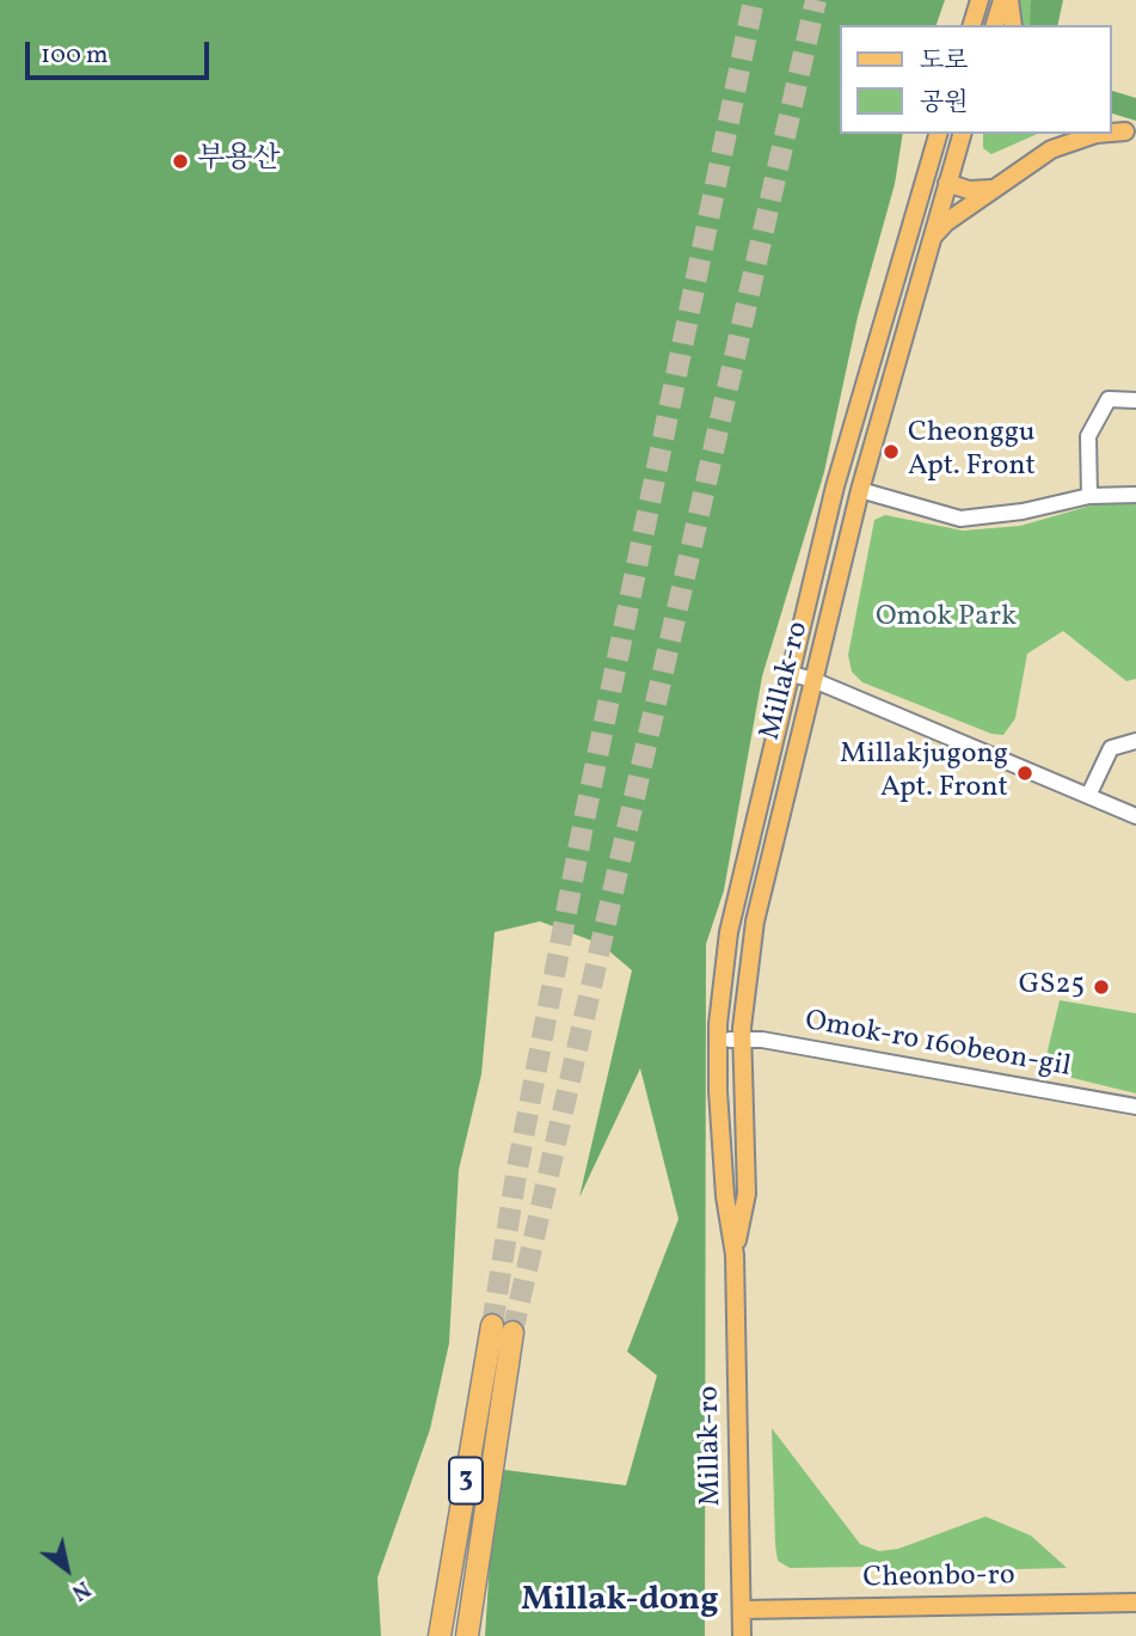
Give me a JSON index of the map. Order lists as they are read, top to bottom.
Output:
{
  "streets": {
    "highway": ["3"],
    "main road": ["Millak-ro", "Cheonbo-ro"],
    "street": ["Omok-ro 160beon-gil"]
  },
  "crossings": [
    ["Millak-ro", "Cheonbo-ro"]
  ],
  "districts": ["Millak-dong"],
  "parks": ["Omok Park"],
  "places": [
    "부용산",
    "Cheonggu Apt. Front",
    "Millakjugong Apt. Front",
    "GS25"
  ],
  "legend": ["도로", "공원"],
  "scale_bar": "100 m",
  "north": "bottom right"
}
